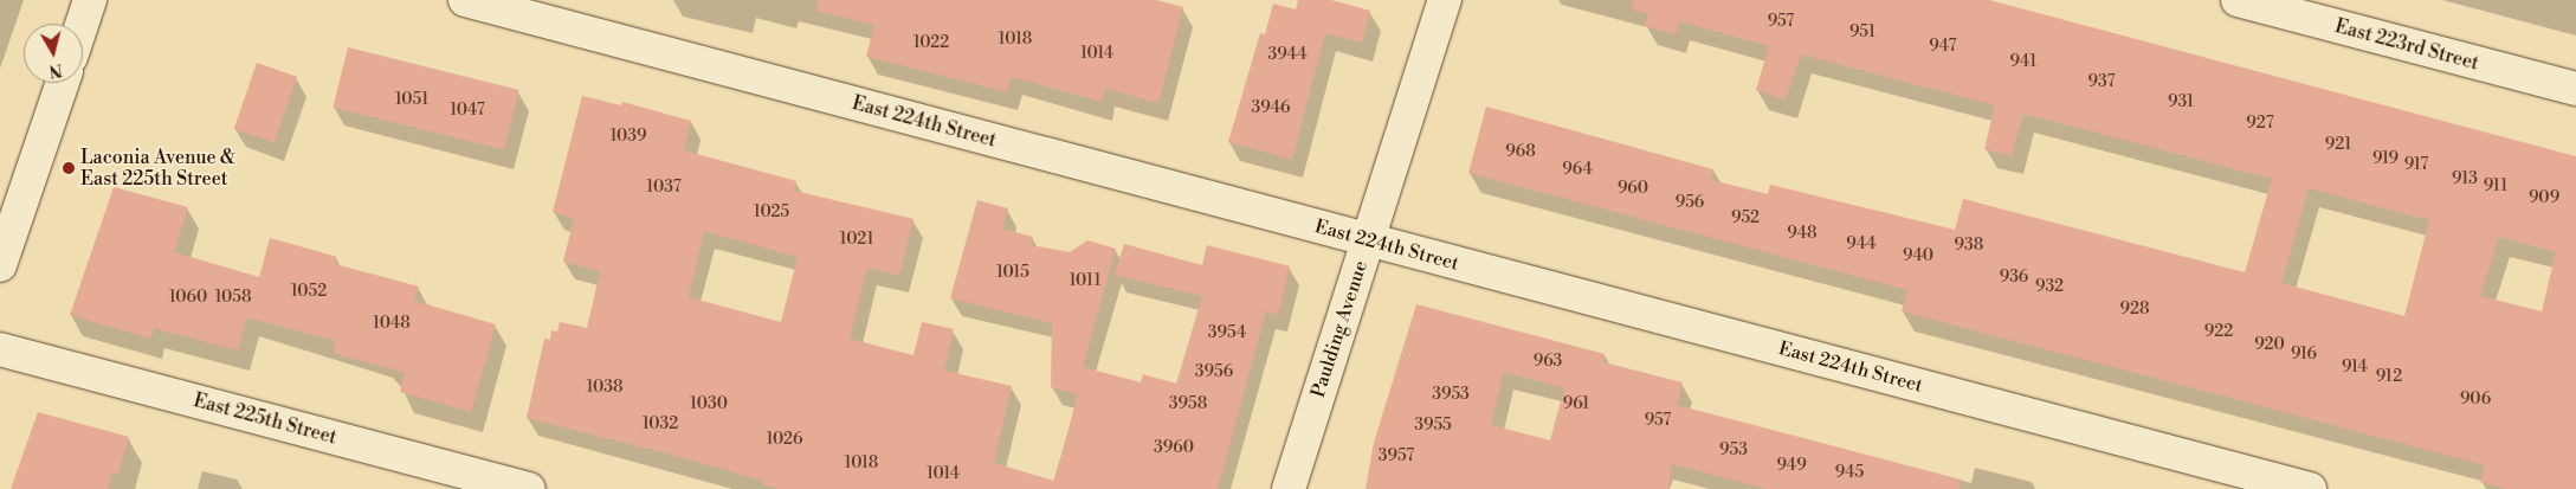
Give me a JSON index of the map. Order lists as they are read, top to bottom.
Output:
{
  "streets": {
    "street": [
      "East 223rd Street",
      "East 224th Street",
      "Paulding Avenue",
      "East 225th Street"
    ]
  },
  "crossings": [
    ["East 224th Street", "Paulding Avenue"]
  ],
  "places": ["Laconia Avenue & East 225th Street"],
  "house_numbers": [
    "957",
    "951",
    "1018",
    "1022",
    "947",
    "1014",
    "3944",
    "941",
    "937",
    "1051",
    "931",
    "3946",
    "1047",
    "927",
    "1039",
    "921",
    "968",
    "919",
    "917",
    "964",
    "913",
    "911",
    "1037",
    "960",
    "909",
    "956",
    "1025",
    "952",
    "948",
    "1021",
    "944",
    "938",
    "940",
    "1015",
    "936",
    "1011",
    "932",
    "1052",
    "1060",
    "1058",
    "928",
    "1048",
    "922",
    "3954",
    "920",
    "916",
    "963",
    "914",
    "3956",
    "912",
    "1038",
    "3953",
    "906",
    "1030",
    "3958",
    "961",
    "957",
    "1032",
    "3955",
    "1026",
    "3960",
    "953",
    "3957",
    "1018",
    "949",
    "945",
    "1014"
  ],
  "north": "bottom"
}
